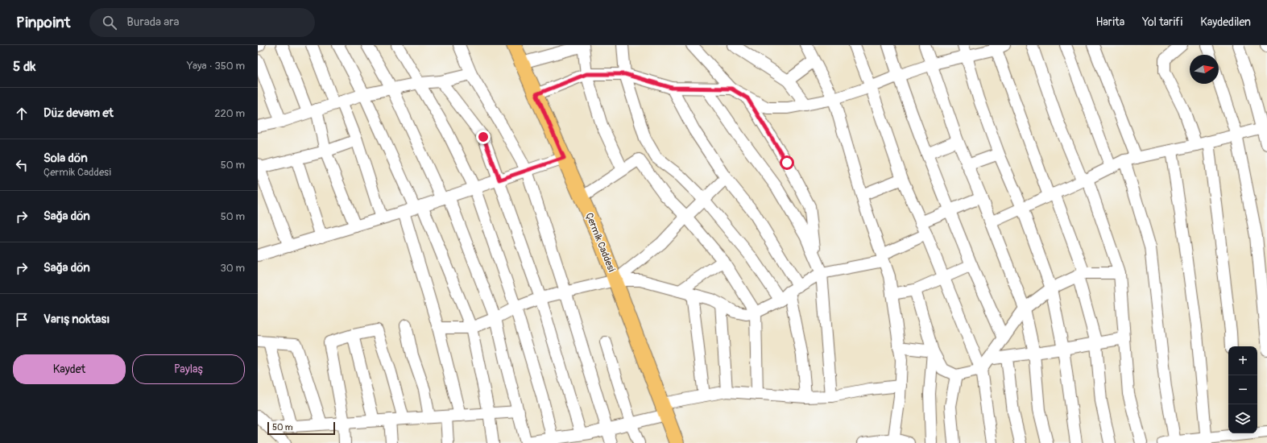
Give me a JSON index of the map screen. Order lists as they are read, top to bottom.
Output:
{
  "streets": {
    "main road": ["Çermik Caddesi"]
  },
  "scale_bar": "50 m",
  "north": "right",
  "page": {
    "header": "Pinpoint",
    "search": "Burada ara",
    "nav": ["Harita", "Yol tarifi", "Kaydedilen"],
    "heading": ["5 dk", "Yaya · 350 m"],
    "list": [
      ["Düz devam et", "220 m"],
      ["Sola dön", "Çermik Caddesi", "50 m"],
      ["Sağa dön", "50 m"],
      ["Sağa dön", "30 m"],
      "Varış noktası"
    ],
    "buttons": ["Kaydet", "Paylaş"],
    "map_buttons": ["+", "−"],
    "scale": "50 m"
  }
}
